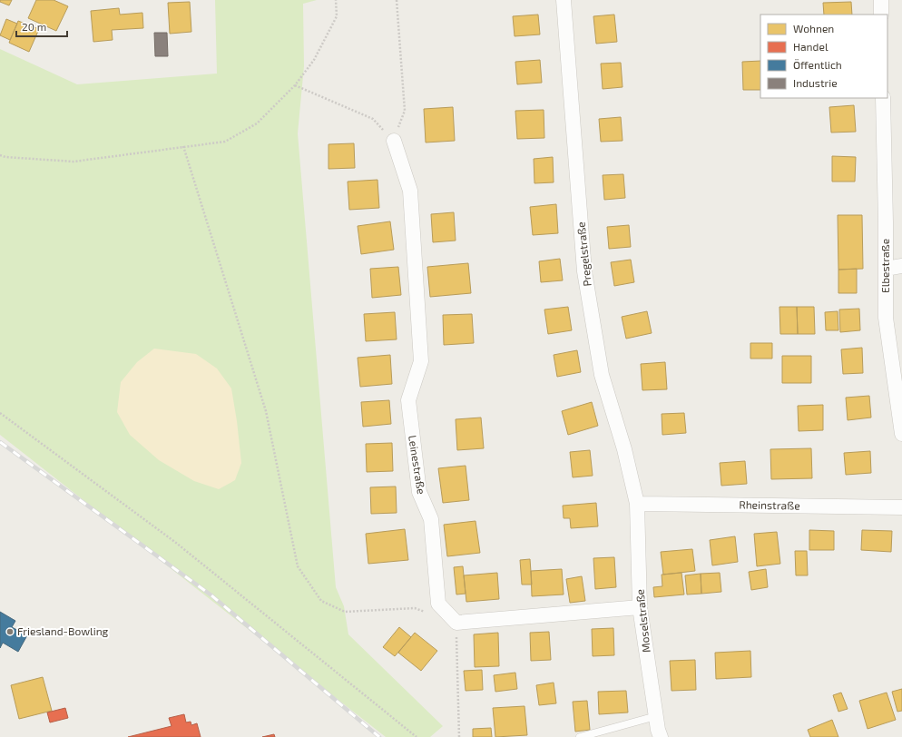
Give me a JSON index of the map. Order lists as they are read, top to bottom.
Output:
{
  "streets": {
    "street": [
      "Pregelstraße",
      "Elbestraße",
      "Leinestraße",
      "Rheinstraße",
      "Moselstraße"
    ]
  },
  "crossings": [
    ["Pregelstraße", "Rheinstraße"],
    ["Pregelstraße", "Moselstraße"],
    ["Rheinstraße", "Moselstraße"]
  ],
  "places": ["Friesland-Bowling"],
  "legend": [
    "Wohnen",
    "Handel",
    "Öffentlich",
    "Industrie"
  ],
  "scale_bar": "20 m"
}
